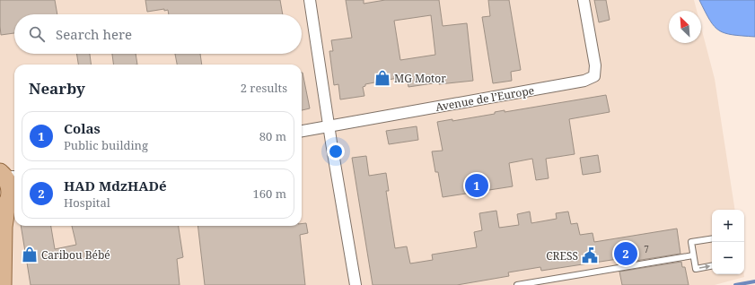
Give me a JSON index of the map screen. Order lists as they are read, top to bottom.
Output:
{
  "streets": {
    "street": ["Avenue de l’Europe"]
  },
  "places": {
    "shop": ["MG Motor", "Caribou Bébé"],
    "public building": ["CRESS"]
  },
  "house_numbers": ["7"],
  "north": "top left",
  "page": {
    "search": "Search here",
    "heading": ["Nearby", "2 results"],
    "list": [
      {
        "mark": "1",
        "name": "Colas",
        "note": "Public building",
        "value": "80 m"
      },
      {
        "mark": "2",
        "name": "HAD MdzHADé",
        "note": "Hospital",
        "value": "160 m"
      }
    ],
    "pins": ["1", "2"],
    "map_buttons": ["+", "−"]
  }
}
